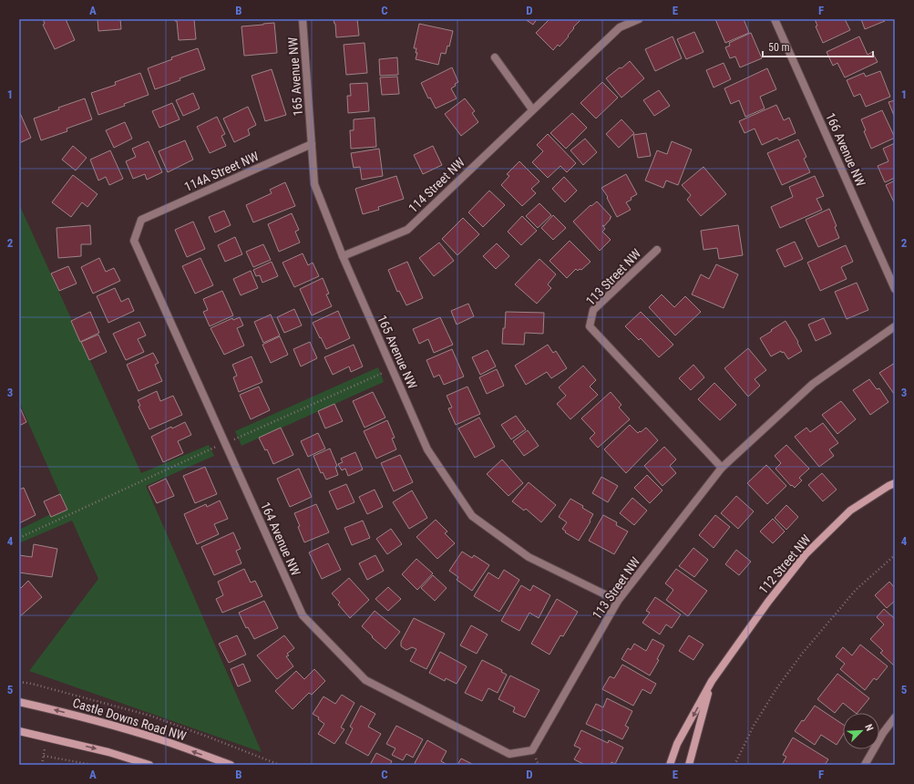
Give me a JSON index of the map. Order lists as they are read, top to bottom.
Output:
{
  "streets": {
    "main road": ["112 Street NW", "Castle Downs Road NW"],
    "street": [
      "165 Avenue NW",
      "166 Avenue NW",
      "114A Street NW",
      "114 Street NW",
      "113 Street NW",
      "164 Avenue NW"
    ]
  },
  "crossings": [
    ["165 Avenue NW", "114A Street NW"],
    ["165 Avenue NW", "114 Street NW"],
    ["165 Avenue NW", "113 Street NW"],
    ["114A Street NW", "164 Avenue NW"],
    ["113 Street NW", "164 Avenue NW"]
  ],
  "scale_bar": "50 m",
  "north": "top right",
  "grid": {
    "columns": [
      "A",
      "B",
      "C",
      "D",
      "E",
      "F"
    ],
    "rows": [
      "1",
      "2",
      "3",
      "4",
      "5"
    ]
  }
}
